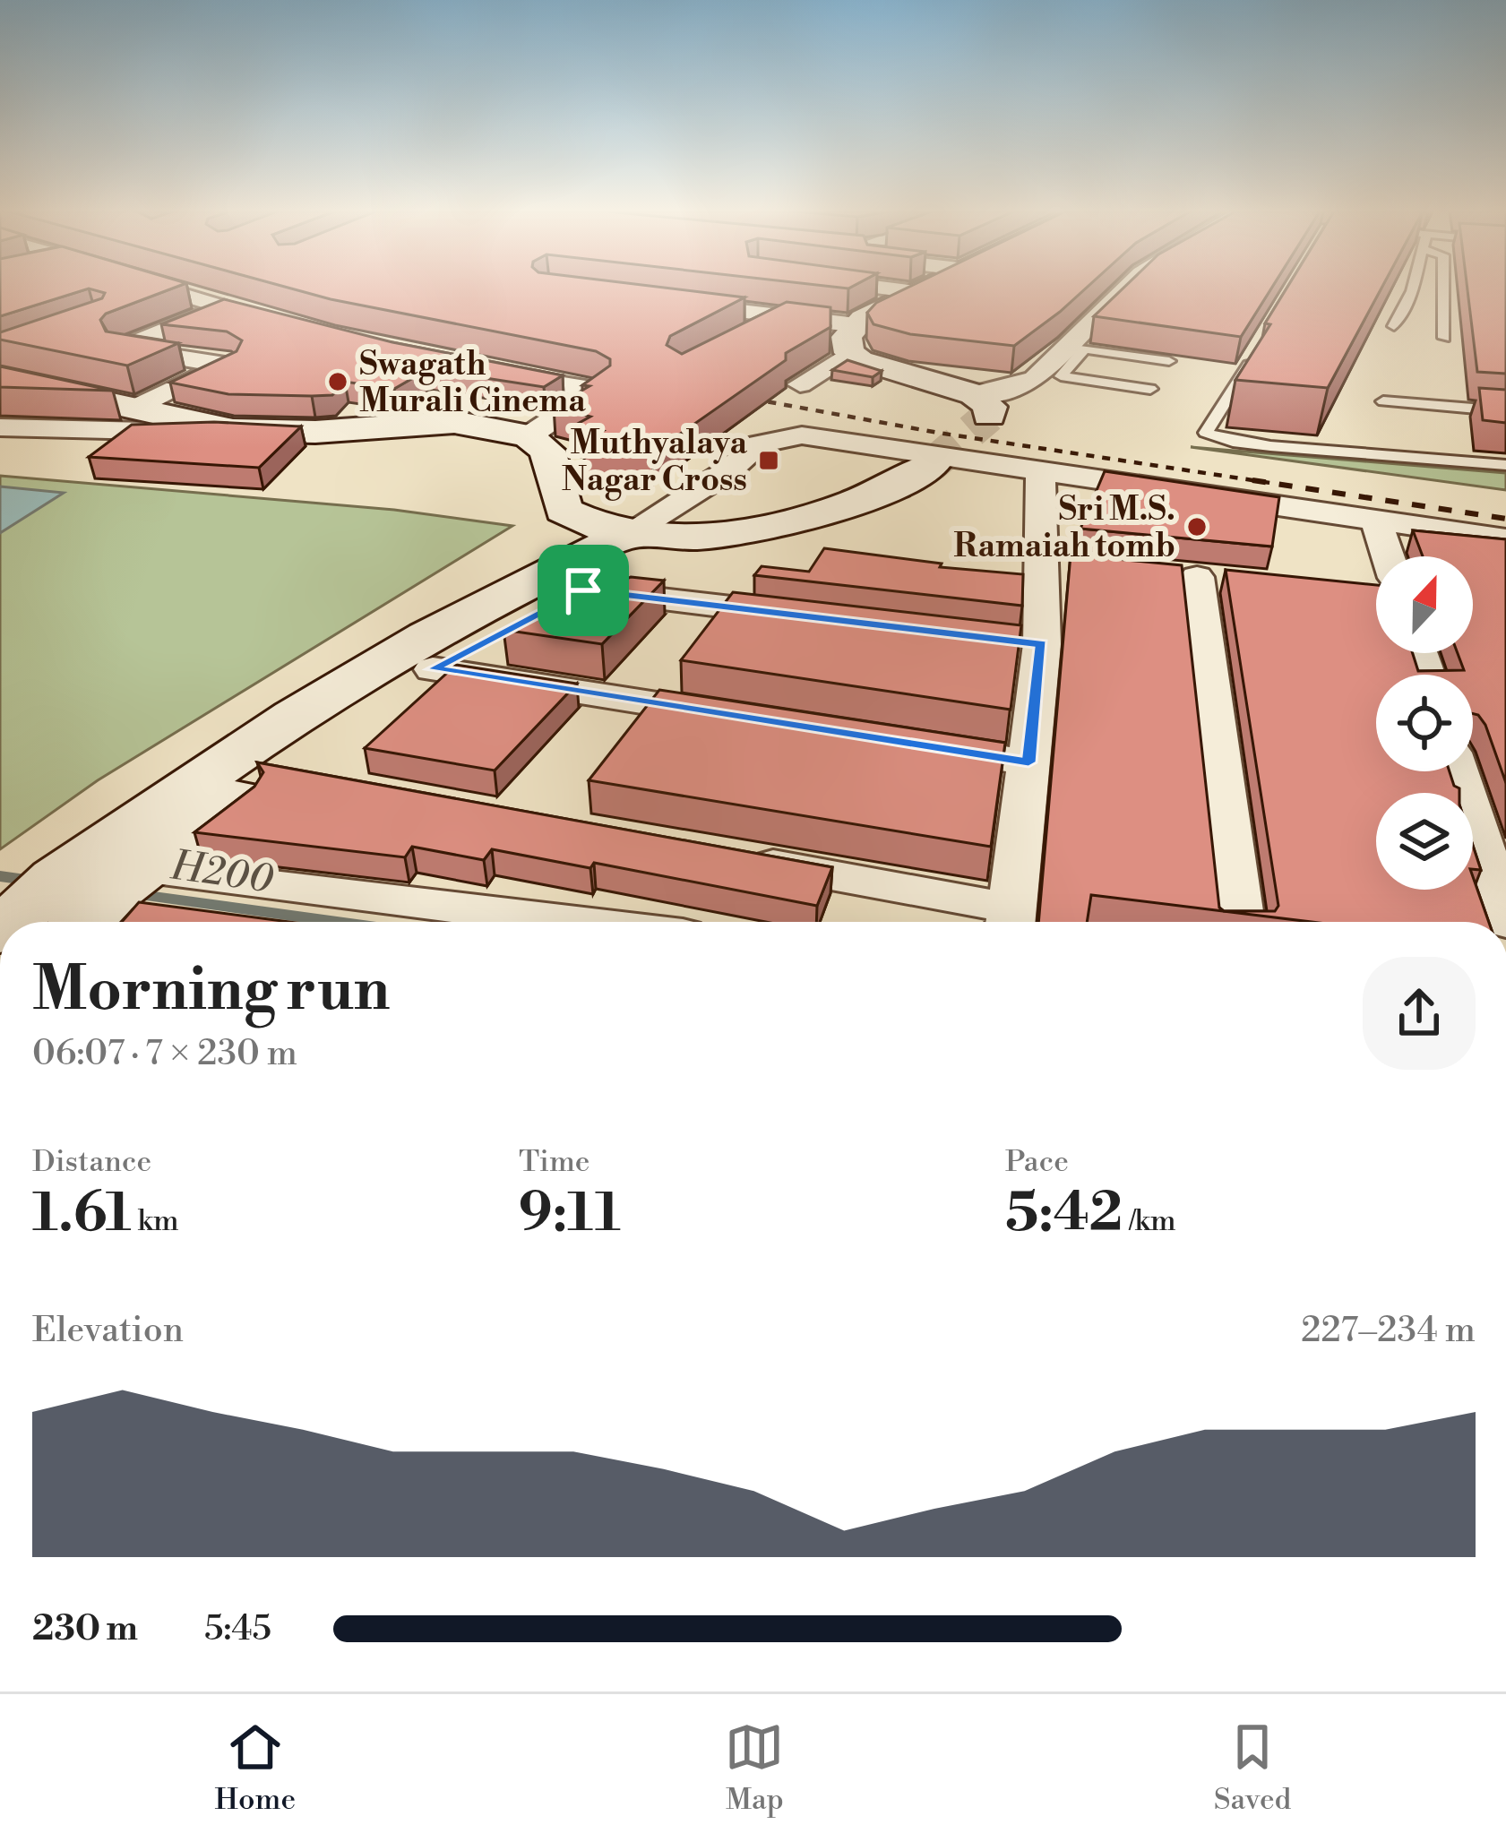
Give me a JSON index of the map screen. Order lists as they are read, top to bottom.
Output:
{
  "water": ["H200"],
  "places": {
    "other": ["Swagath Murali Cinema", "Sri M.S. Ramaiah tomb"],
    "transit": ["Muthyalaya Nagar Cross"]
  },
  "north": "top",
  "page": {
    "heading": ["Morning run", "06:07 · 7 × 230 m"],
    "stats": [
      ["Distance", "1.61 km"],
      ["Time", "9:11"],
      ["Pace", "5:42 /km"]
    ],
    "chart": ["Elevation", "227–234 m"],
    "list": [
      {
        "name": "230 m",
        "note": "5:45"
      }
    ],
    "tabs": ["Home", "Map", "Saved"]
  }
}
